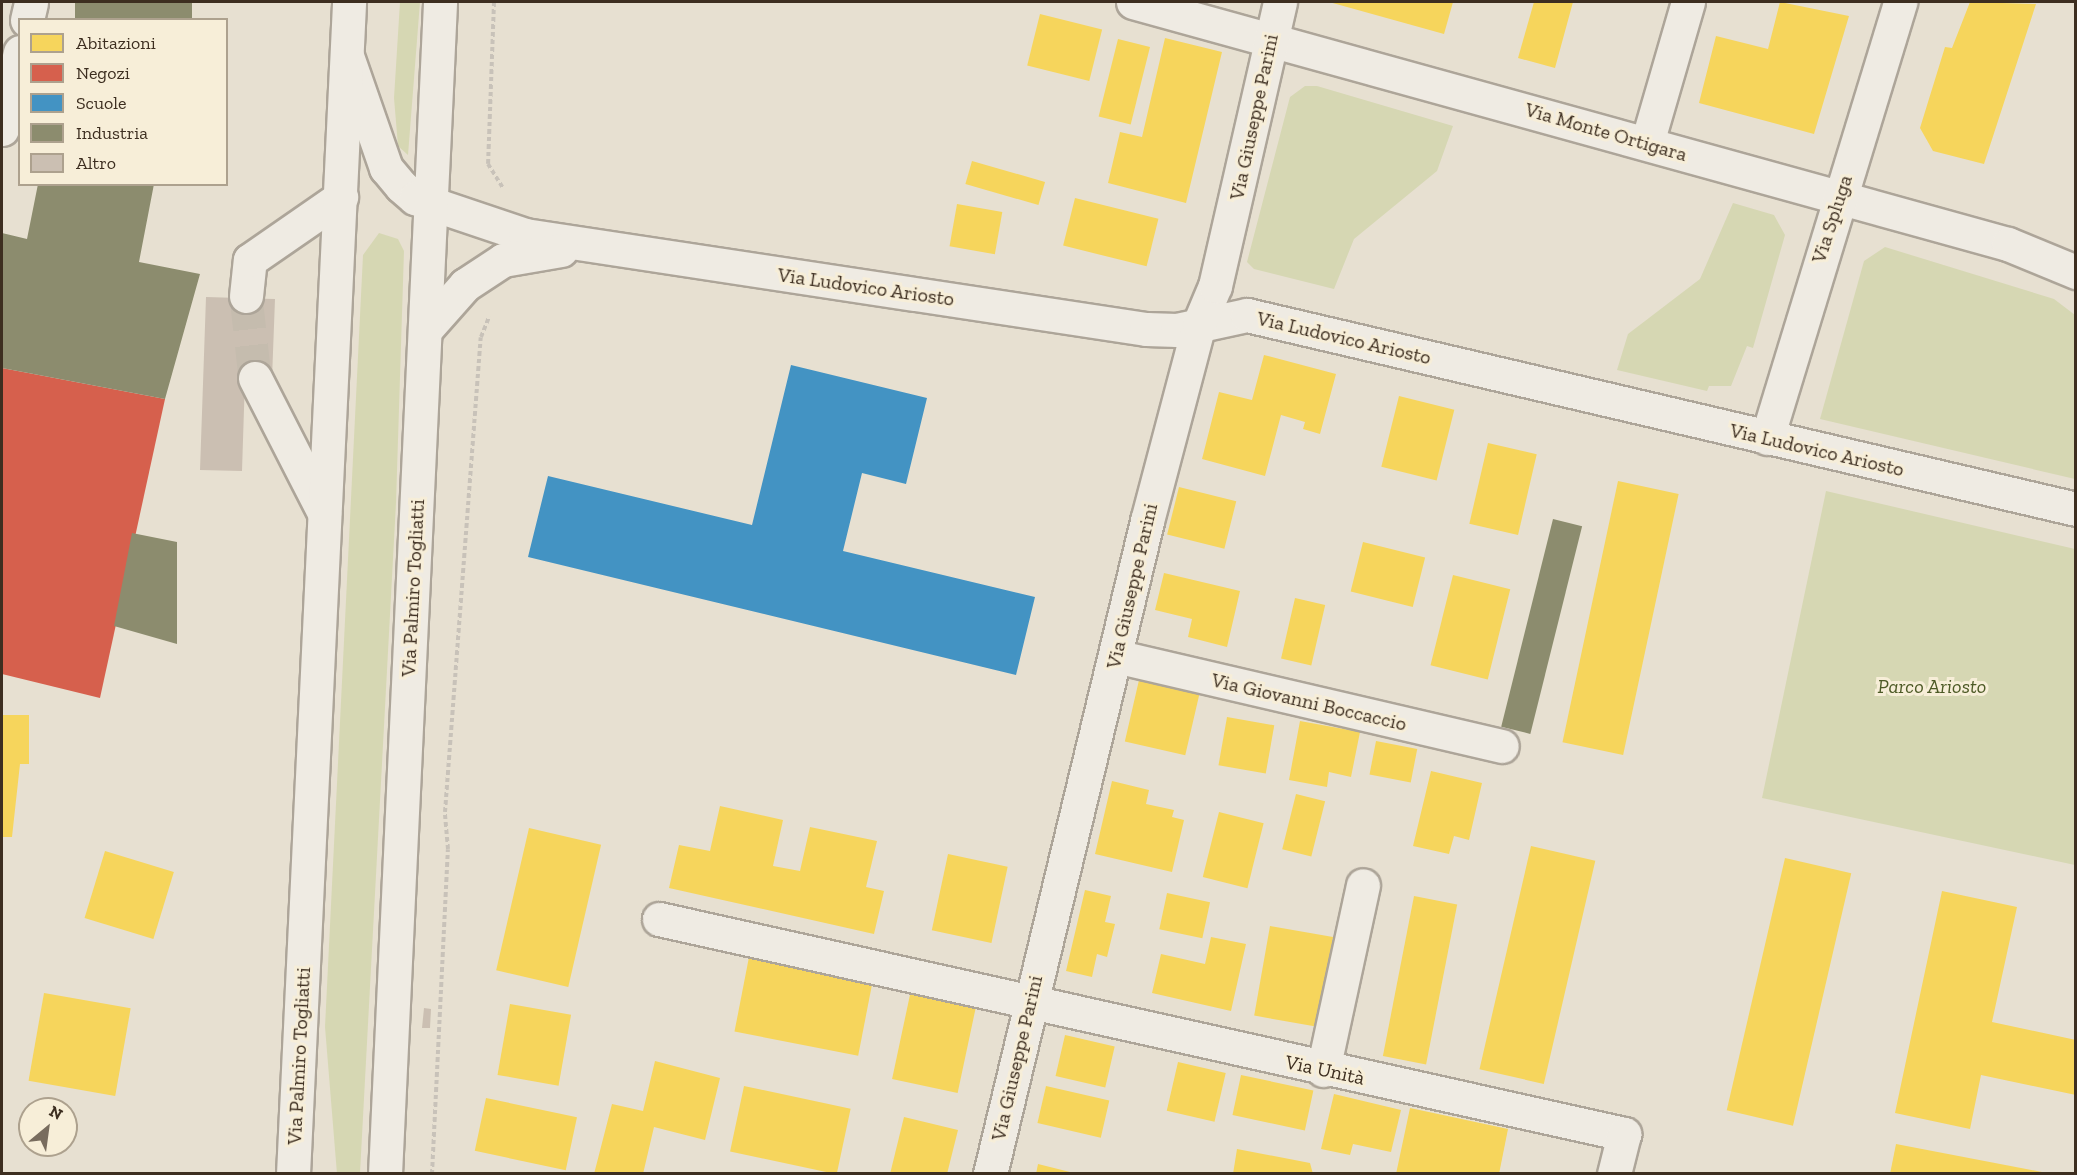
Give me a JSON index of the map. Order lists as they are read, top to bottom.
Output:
{
  "streets": {
    "street": [
      "Via Giuseppe Parini",
      "Via Monte Ortigara",
      "Via Spluga",
      "Via Ludovico Ariosto",
      "Via Palmiro Togliatti",
      "Via Giovanni Boccaccio",
      "Via Unità"
    ]
  },
  "crossings": [
    ["Via Giuseppe Parini", "Via Monte Ortigara"],
    ["Via Giuseppe Parini", "Via Ludovico Ariosto"],
    ["Via Giuseppe Parini", "Via Giovanni Boccaccio"],
    ["Via Giuseppe Parini", "Via Unità"],
    ["Via Monte Ortigara", "Via Spluga"],
    ["Via Spluga", "Via Ludovico Ariosto"],
    ["Via Ludovico Ariosto", "Via Palmiro Togliatti"]
  ],
  "parks": ["Parco Ariosto"],
  "legend": [
    "Abitazioni",
    "Negozi",
    "Scuole",
    "Industria",
    "Altro"
  ],
  "north": "top right"
}
